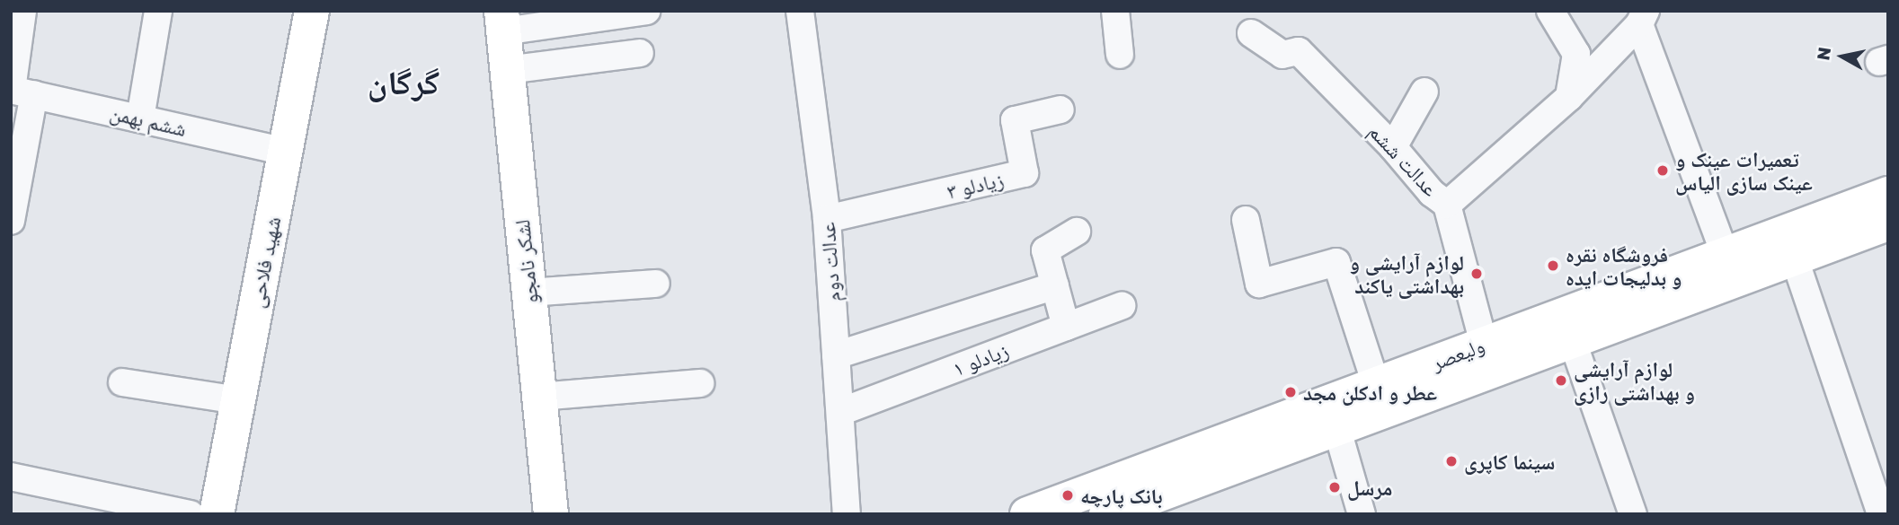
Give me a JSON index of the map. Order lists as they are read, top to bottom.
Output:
{
  "streets": {
    "main road": ["شهید فلاحی", "لشکر نامجو", "ولیعصر"],
    "street": [
      "ششم بهمن",
      "عدالت ششم",
      "زیادلو ۳",
      "عدالت دوم",
      "زیادلو ۱"
    ]
  },
  "crossings": [
    ["ششم بهمن", "شهید فلاحی"],
    ["عدالت ششم", "ولیعصر"],
    ["زیادلو ۳", "عدالت دوم"],
    ["عدالت دوم", "زیادلو ۱"]
  ],
  "districts": ["گرگان"],
  "places": [
    "تعمیرات عینک و عینک سازی الیاس",
    "فروشگاه نقره و بدلیجات ایده",
    "لوازم آرایشی و بهداشتی یاکند",
    "لوازم آرایشی و بهداشتی رازی",
    "عطر و ادکلن مجد",
    "سینما کاپری",
    "مرسل",
    "بانک پارچه"
  ],
  "north": "left"
}
